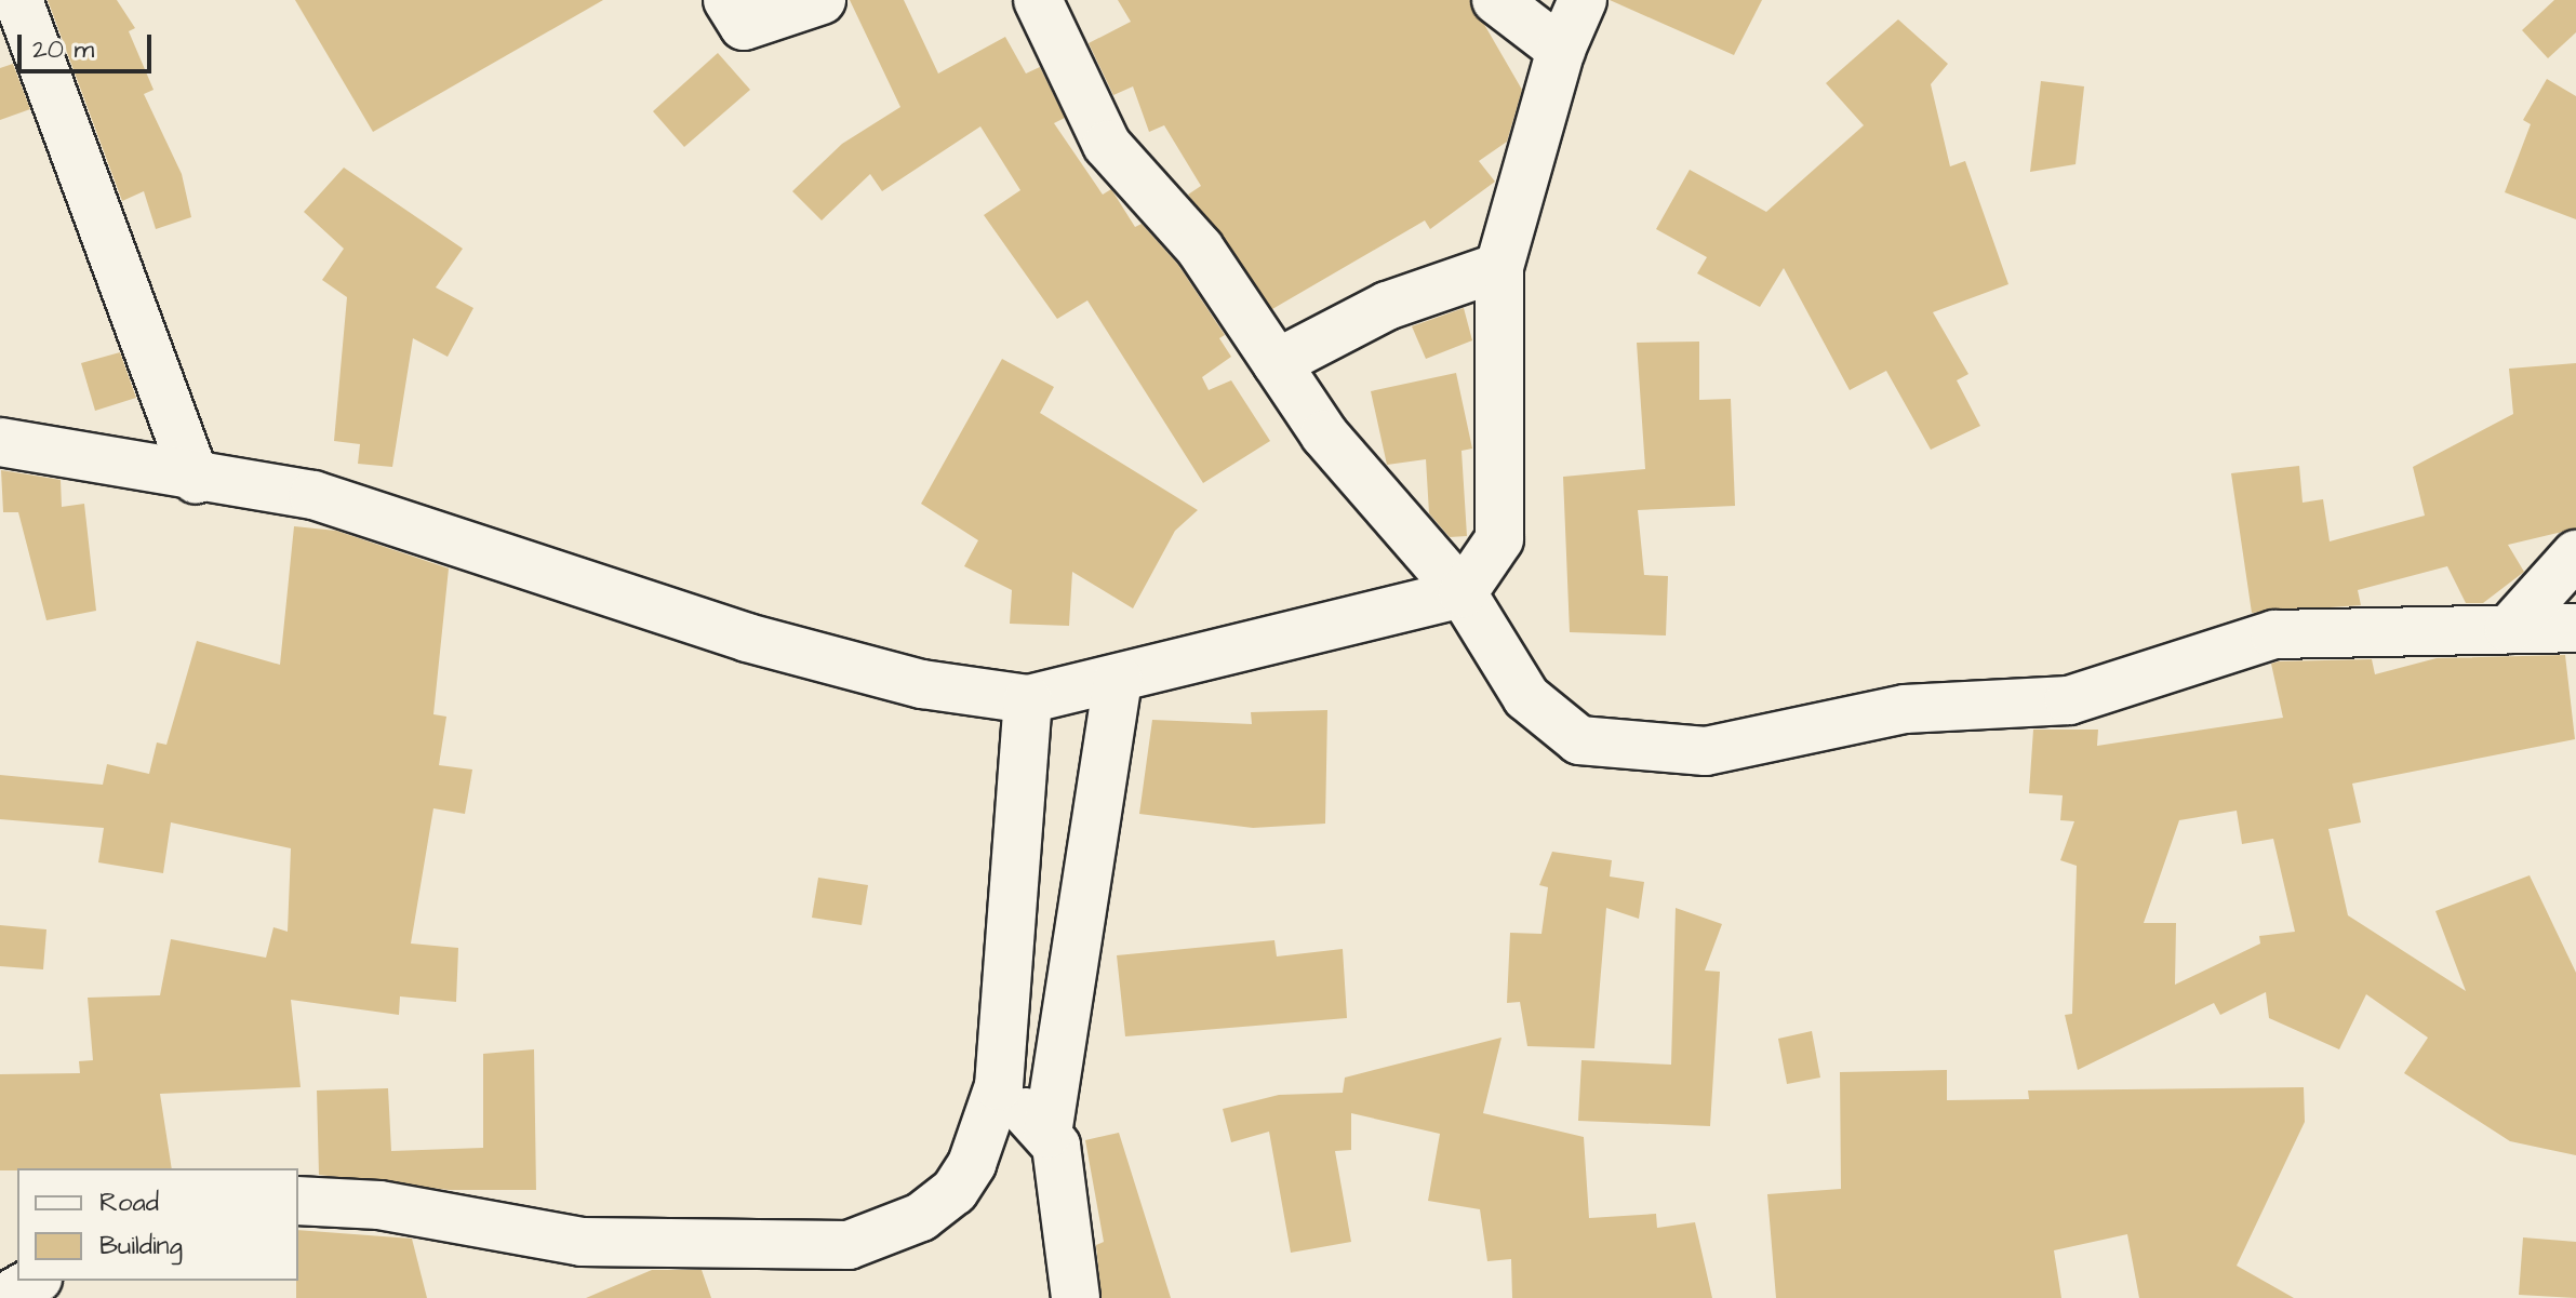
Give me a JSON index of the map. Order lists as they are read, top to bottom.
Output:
{
  "legend": ["Road", "Building"],
  "scale_bar": "20 m"
}
